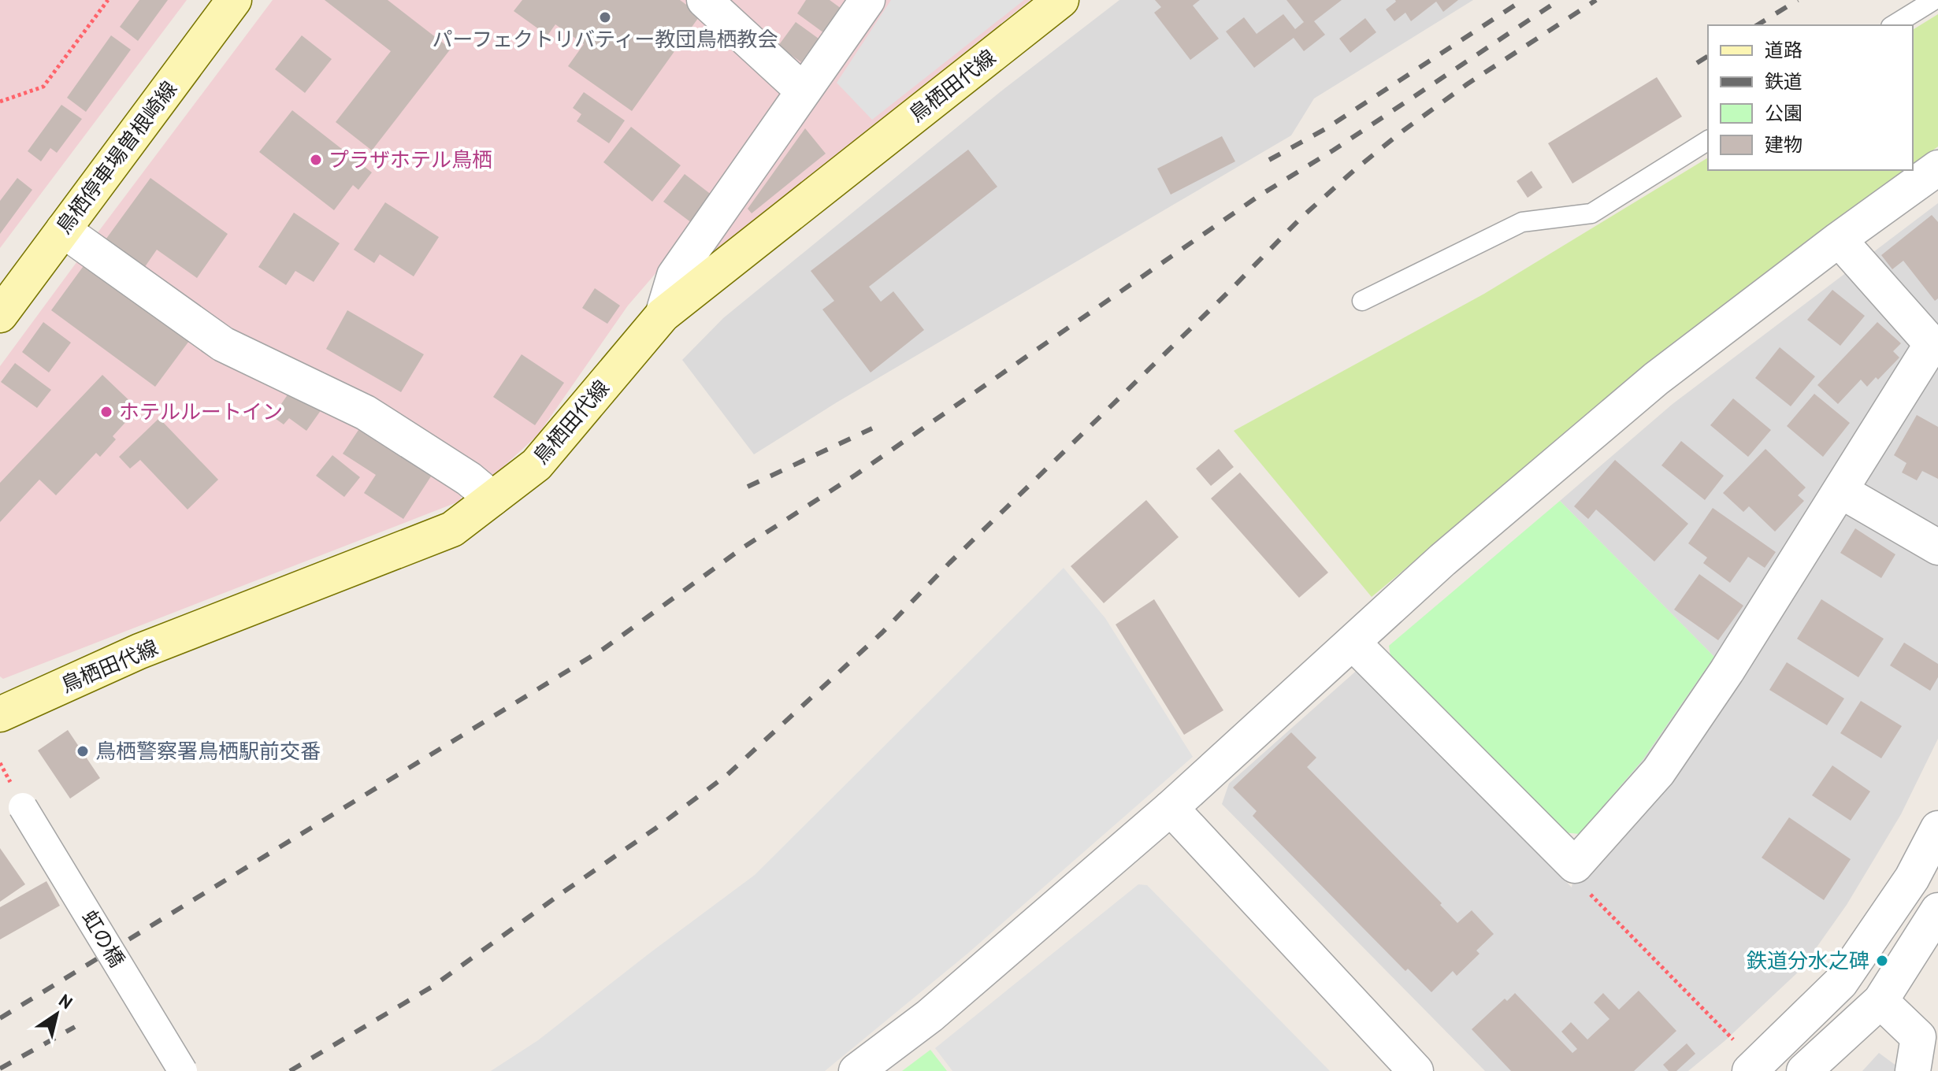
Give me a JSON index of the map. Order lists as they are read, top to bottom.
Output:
{
  "streets": {
    "main road": ["鳥栖田代線", "鳥栖停車場曽根崎線"],
    "street": ["虹の橋"]
  },
  "places": [
    "パーフェクトリバティー教団鳥栖教会",
    "プラザホテル鳥栖",
    "ホテルルートイン",
    "鳥栖警察署鳥栖駅前交番",
    "鉄道分水之碑"
  ],
  "legend": [
    "道路",
    "鉄道",
    "公園",
    "建物"
  ],
  "north": "top right"
}
